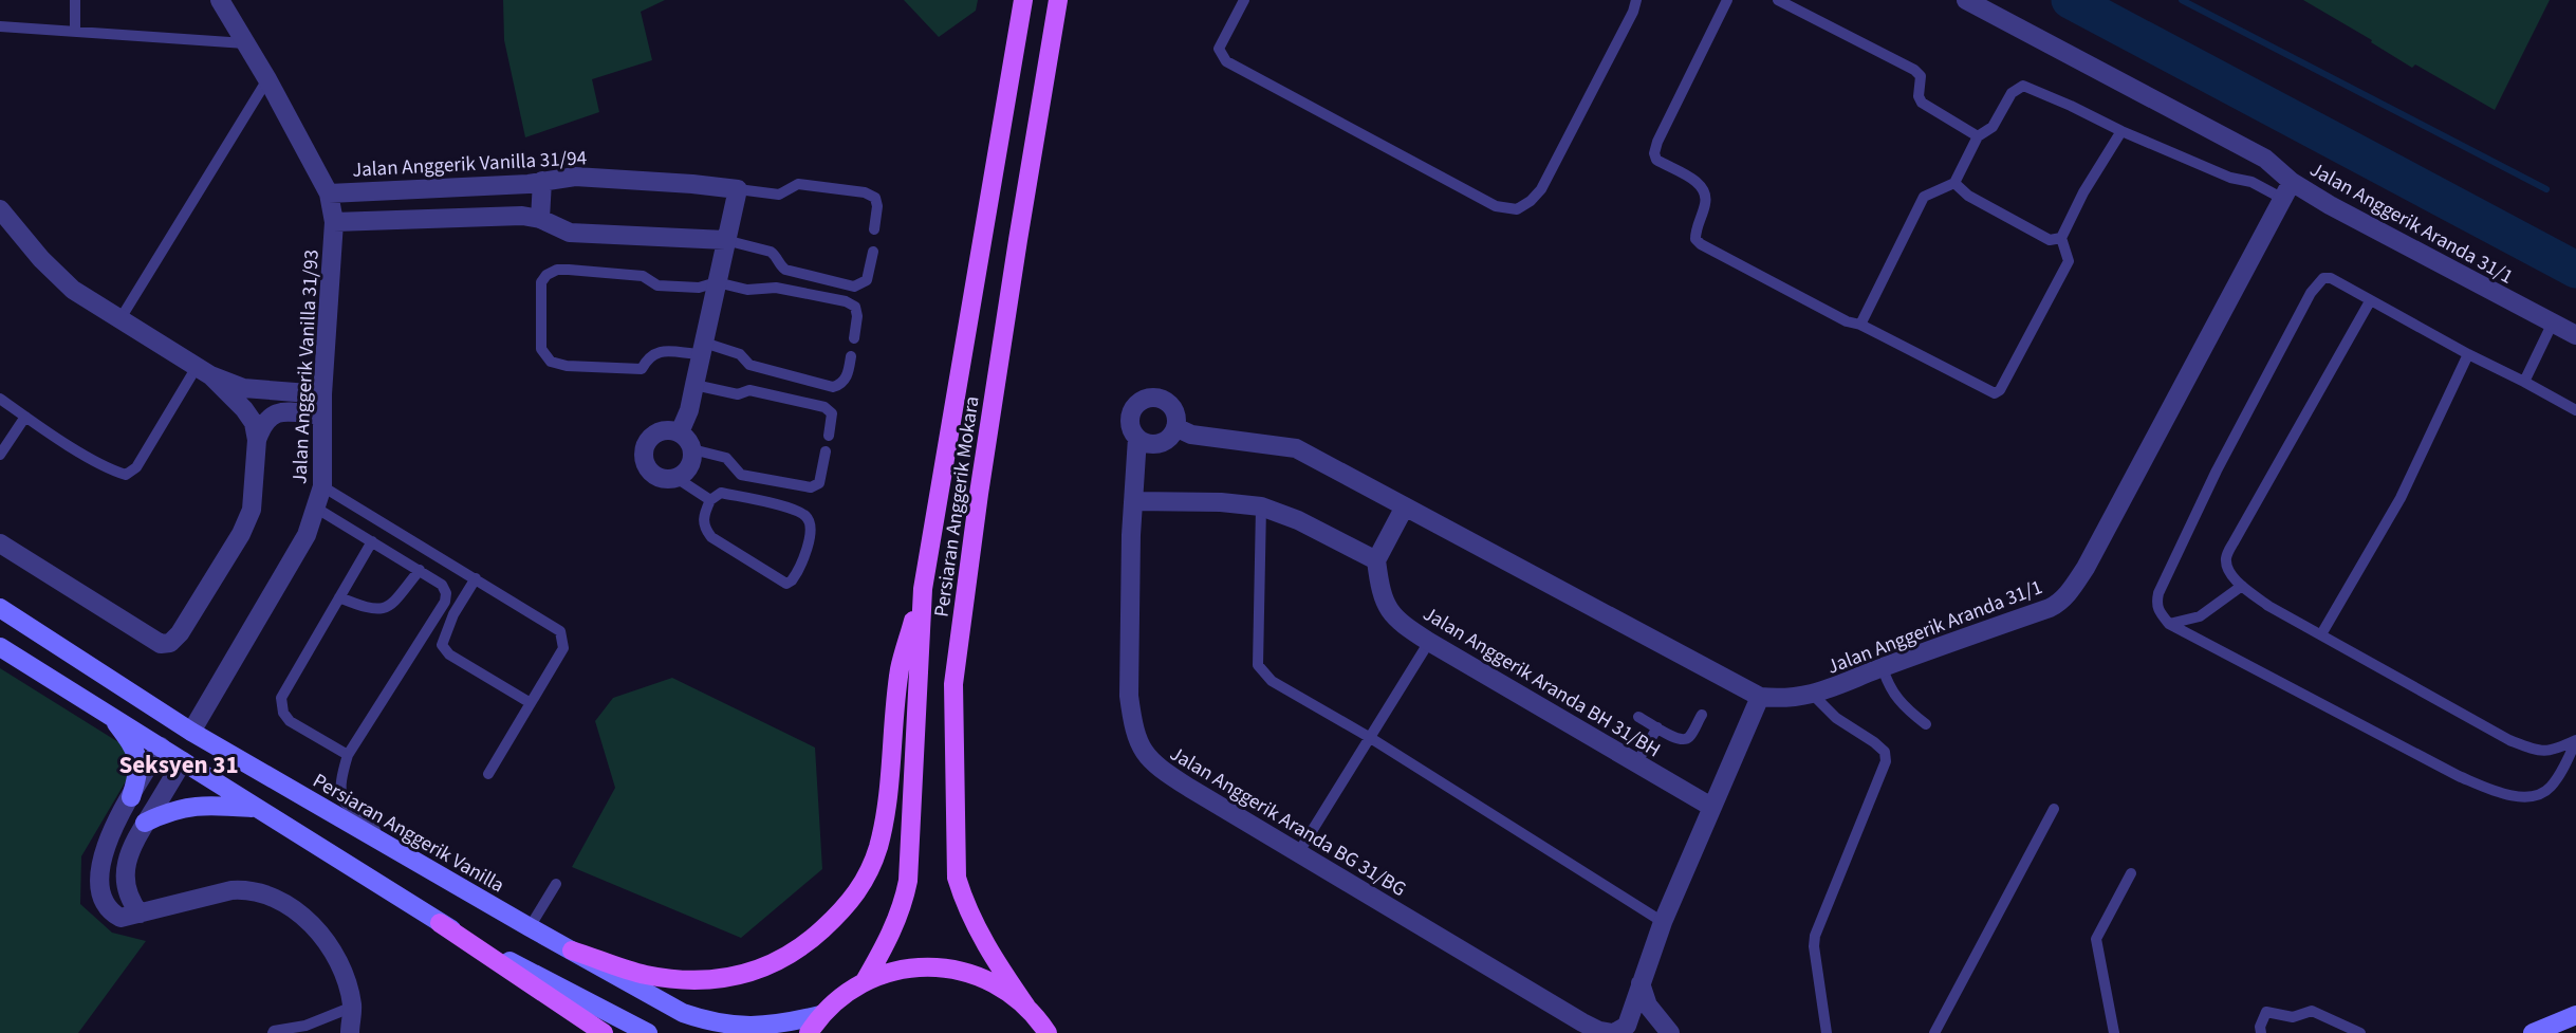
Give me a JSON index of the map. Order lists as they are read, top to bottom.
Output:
{
  "streets": {
    "main road": ["Persiaran Anggerik Mokara", "Persiaran Anggerik Vanilla"],
    "street": [
      "Jalan Anggerik Vanilla 31/94",
      "Jalan Anggerik Aranda 31/1",
      "Jalan Anggerik Vanilla 31/93",
      "Jalan Anggerik Aranda BH 31/BH",
      "Jalan Anggerik Aranda BG 31/BG"
    ]
  },
  "crossings": [
    ["Jalan Anggerik Vanilla 31/94", "Jalan Anggerik Vanilla 31/93"],
    ["Jalan Anggerik Aranda 31/1", "Jalan Anggerik Aranda BG 31/BG"],
    ["Jalan Anggerik Vanilla 31/93", "Persiaran Anggerik Vanilla"],
    ["Jalan Anggerik Aranda BH 31/BH", "Jalan Anggerik Aranda BG 31/BG"]
  ],
  "districts": ["Seksyen 31"]
}
